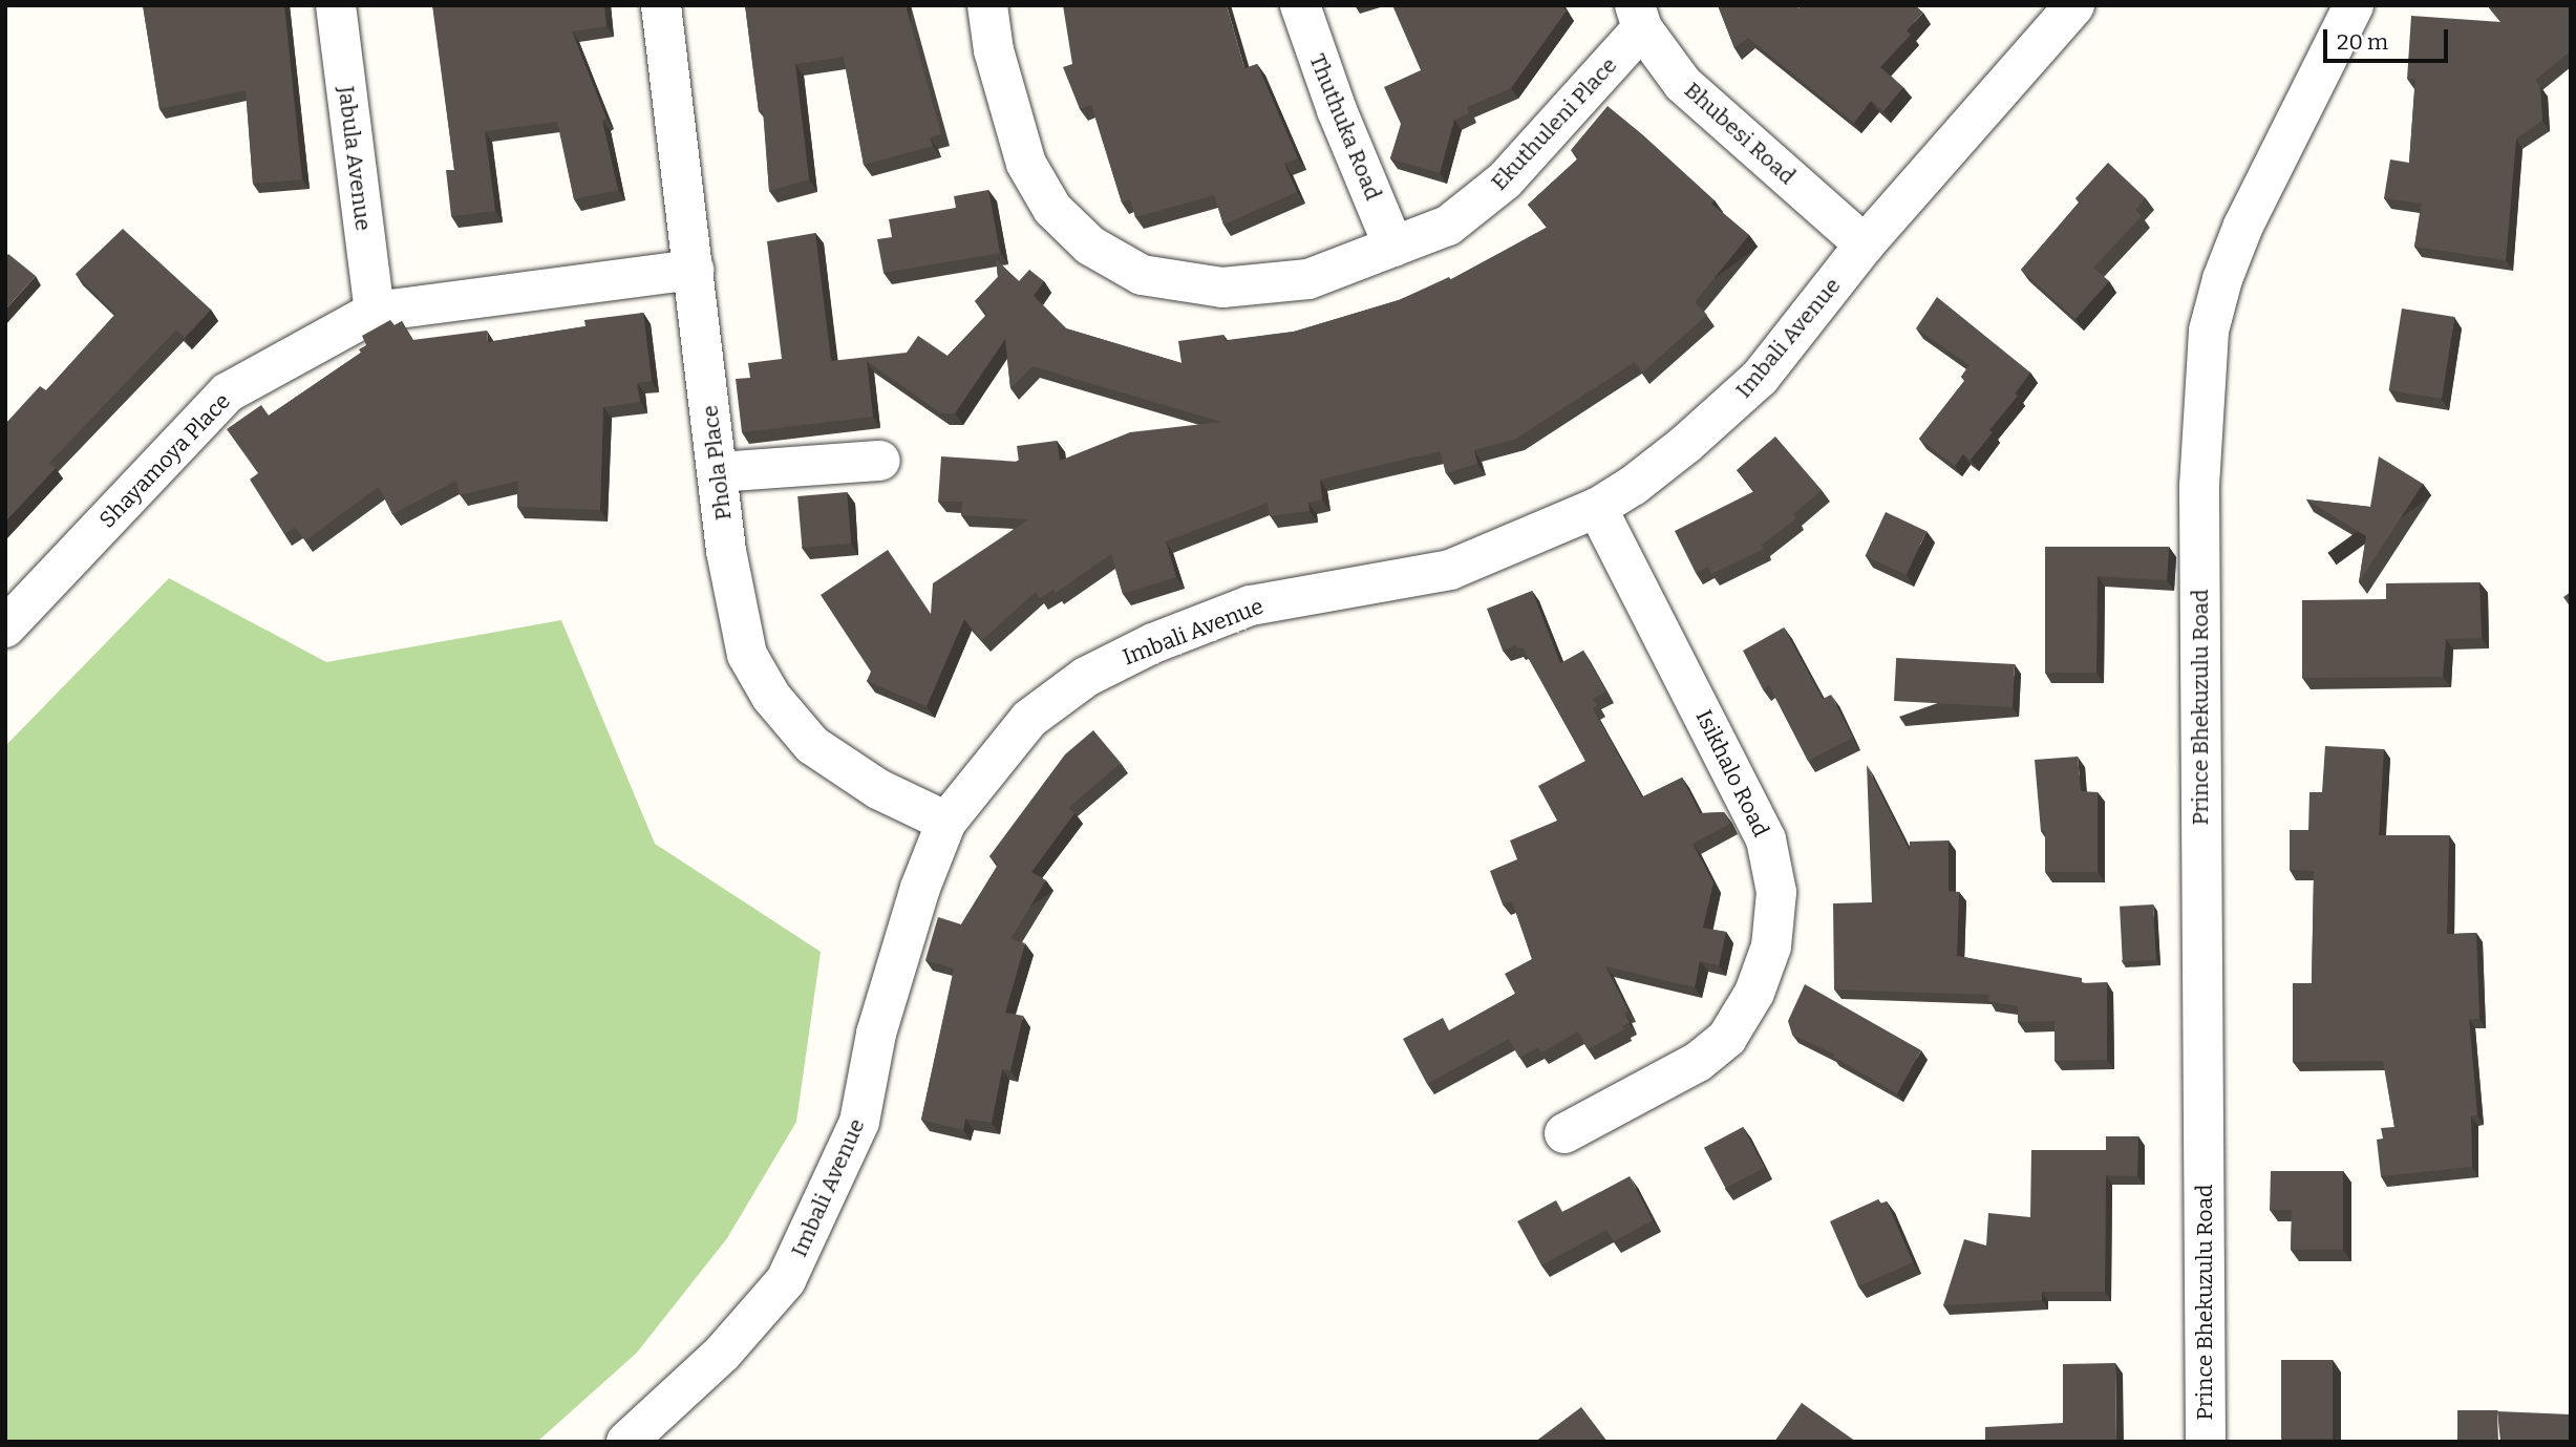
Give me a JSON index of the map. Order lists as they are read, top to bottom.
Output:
{
  "streets": {
    "street": [
      "Ekuthuleni Place",
      "Thuthuka Road",
      "Bhubesi Road",
      "Jabula Avenue",
      "Imbali Avenue",
      "Shayamoya Place",
      "Phola Place",
      "Prince Bhekuzulu Road",
      "Isikhalo Road"
    ]
  },
  "crossings": [
    ["Ekuthuleni Place", "Thuthuka Road"],
    ["Ekuthuleni Place", "Bhubesi Road"],
    ["Bhubesi Road", "Imbali Avenue"],
    ["Jabula Avenue", "Shayamoya Place"],
    ["Imbali Avenue", "Phola Place"],
    ["Imbali Avenue", "Isikhalo Road"],
    ["Shayamoya Place", "Phola Place"]
  ],
  "scale_bar": "20 m"
}
